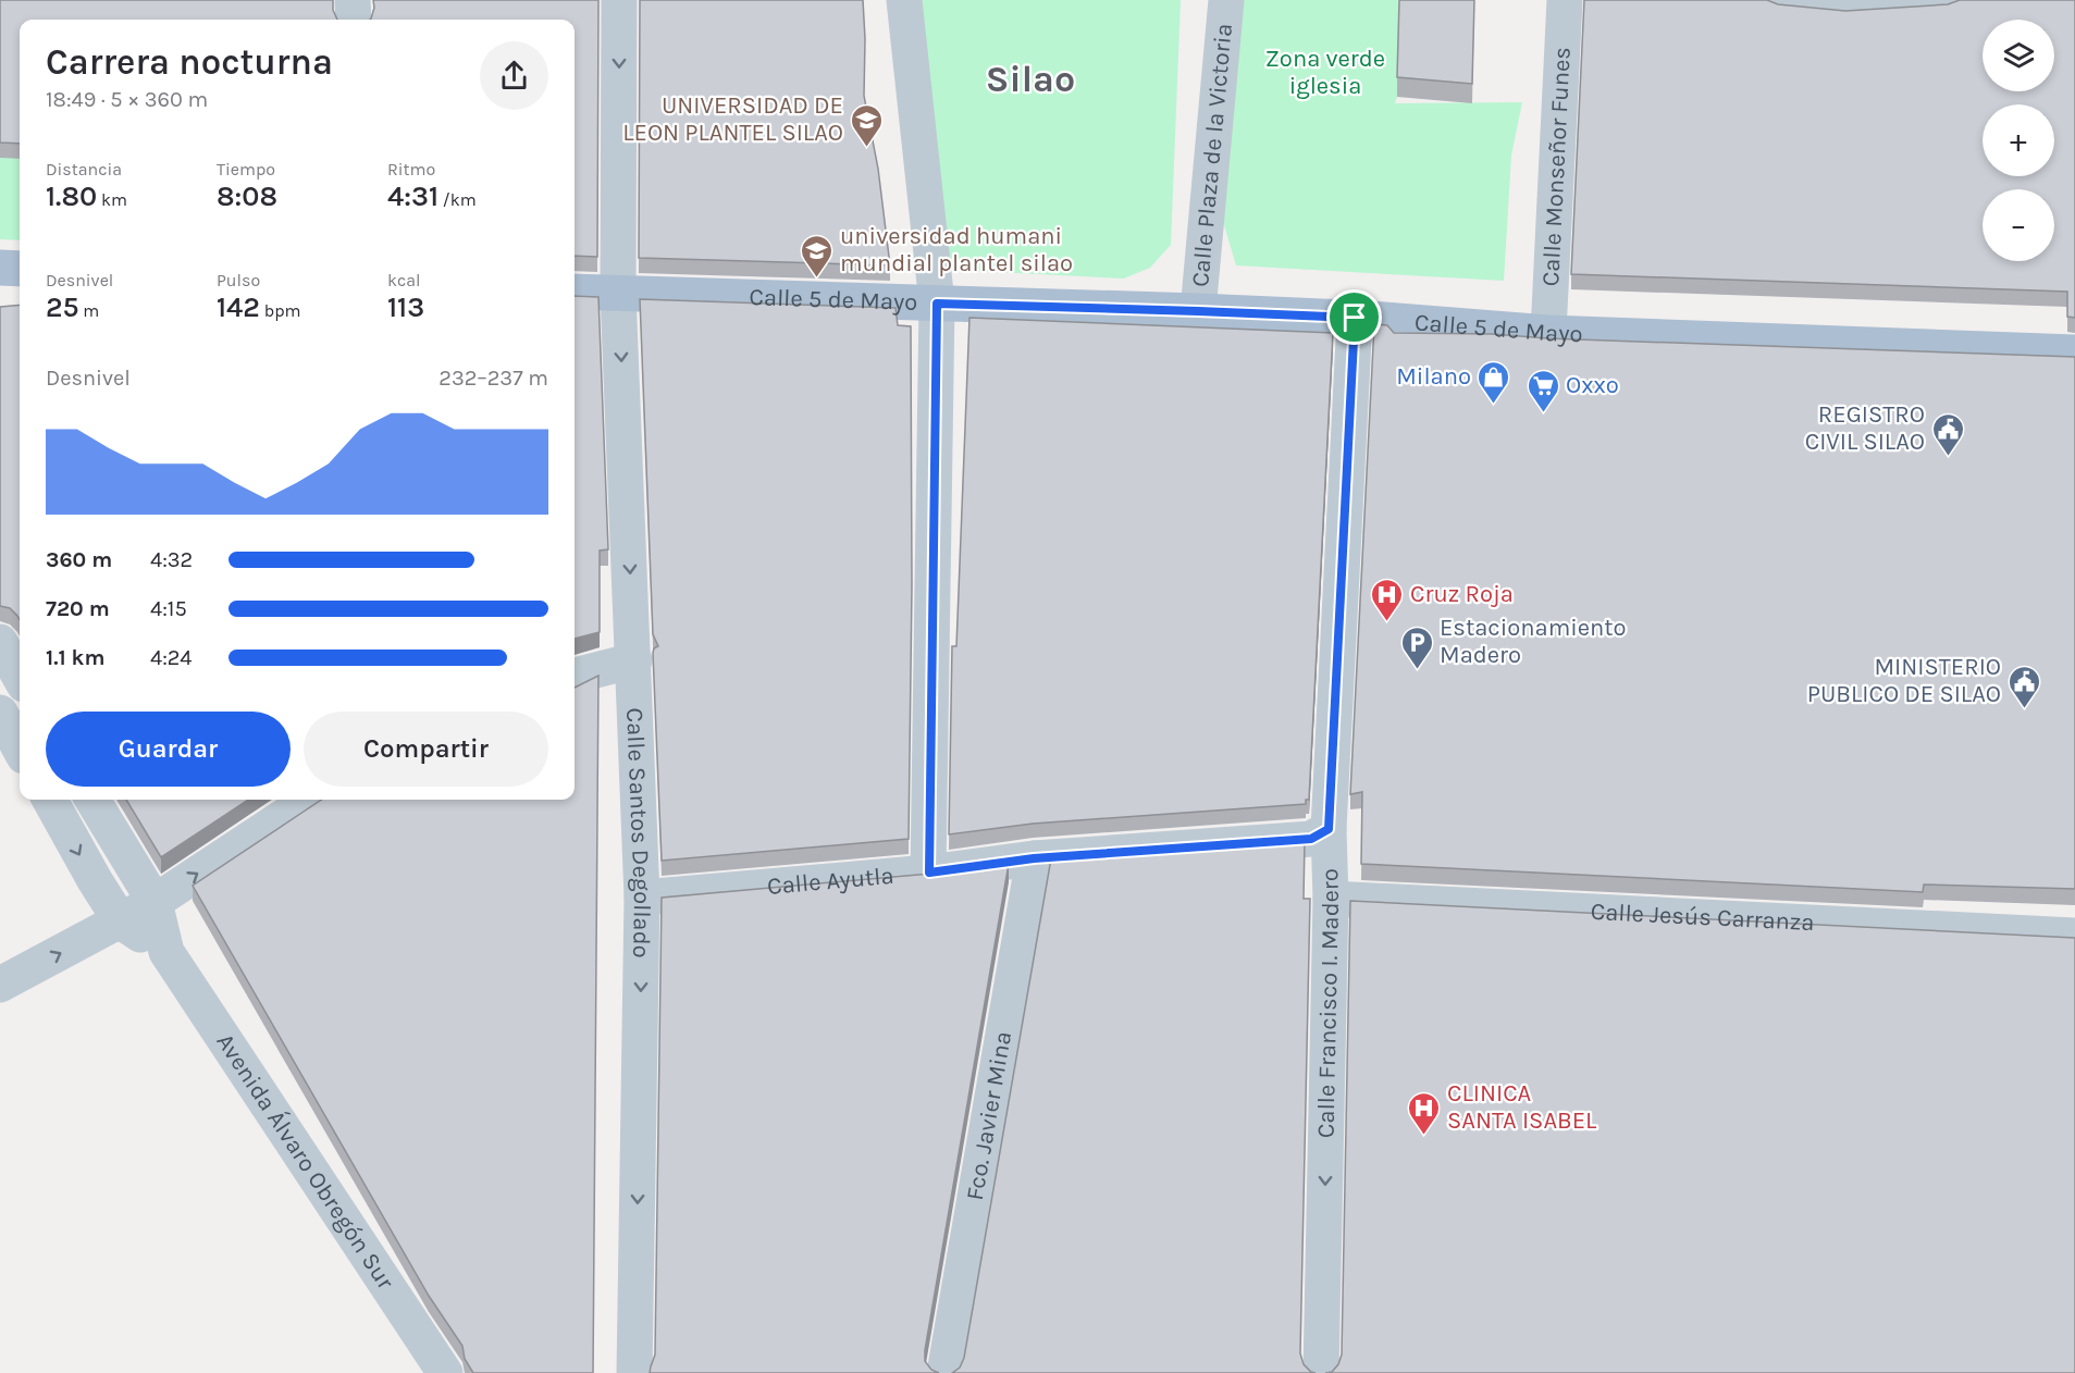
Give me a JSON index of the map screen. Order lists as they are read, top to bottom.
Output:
{
  "streets": {
    "main road": ["Calle 5 de Mayo"],
    "street": [
      "Calle Plaza de la Victoria",
      "Calle Monseñor Funes",
      "Calle Santos Degollado",
      "Calle Ayutla",
      "Calle Jesús Carranza",
      "Calle Francisco I. Madero",
      "Fco. Javier Mina",
      "Avenida Álvaro Obregón Sur"
    ]
  },
  "crossings": [
    ["Calle Plaza de la Victoria", "Calle 5 de Mayo"],
    ["Calle Monseñor Funes", "Calle 5 de Mayo"],
    ["Calle 5 de Mayo", "Calle Santos Degollado"],
    ["Calle 5 de Mayo", "Calle Francisco I. Madero"],
    ["Calle Santos Degollado", "Calle Ayutla"],
    ["Calle Ayutla", "Calle Francisco I. Madero"],
    ["Calle Ayutla", "Fco. Javier Mina"],
    ["Calle Jesús Carranza", "Calle Francisco I. Madero"]
  ],
  "one_way": ["Calle Francisco I. Madero"],
  "districts": ["Silao"],
  "parks": ["Zona verde iglesia"],
  "places": {
    "school or university": ["UNIVERSIDAD DE LEON PLANTEL SILAO", "universidad humani mundial plantel silao"],
    "shop": ["Milano"],
    "supermarket": ["Oxxo"],
    "public building": ["REGISTRO CIVIL SILAO", "MINISTERIO PUBLICO DE SILAO"],
    "hospital": ["Cruz Roja", "CLINICA SANTA ISABEL"],
    "parking": ["Estacionamiento Madero"]
  },
  "page": {
    "map_buttons": ["+", "−"],
    "heading": ["Carrera nocturna", "18:49 · 5 × 360 m"],
    "stats": [
      ["Distancia", "1.80 km"],
      ["Tiempo", "8:08"],
      ["Ritmo", "4:31 /km"],
      ["Desnivel", "25 m"],
      ["Pulso", "142 bpm"],
      ["kcal", "113"]
    ],
    "chart": ["Desnivel", "232–237 m"],
    "list": [
      {
        "name": "360 m",
        "note": "4:32"
      },
      {
        "name": "720 m",
        "note": "4:15"
      },
      {
        "name": "1.1 km",
        "note": "4:24"
      }
    ],
    "buttons": ["Guardar", "Compartir"]
  }
}
